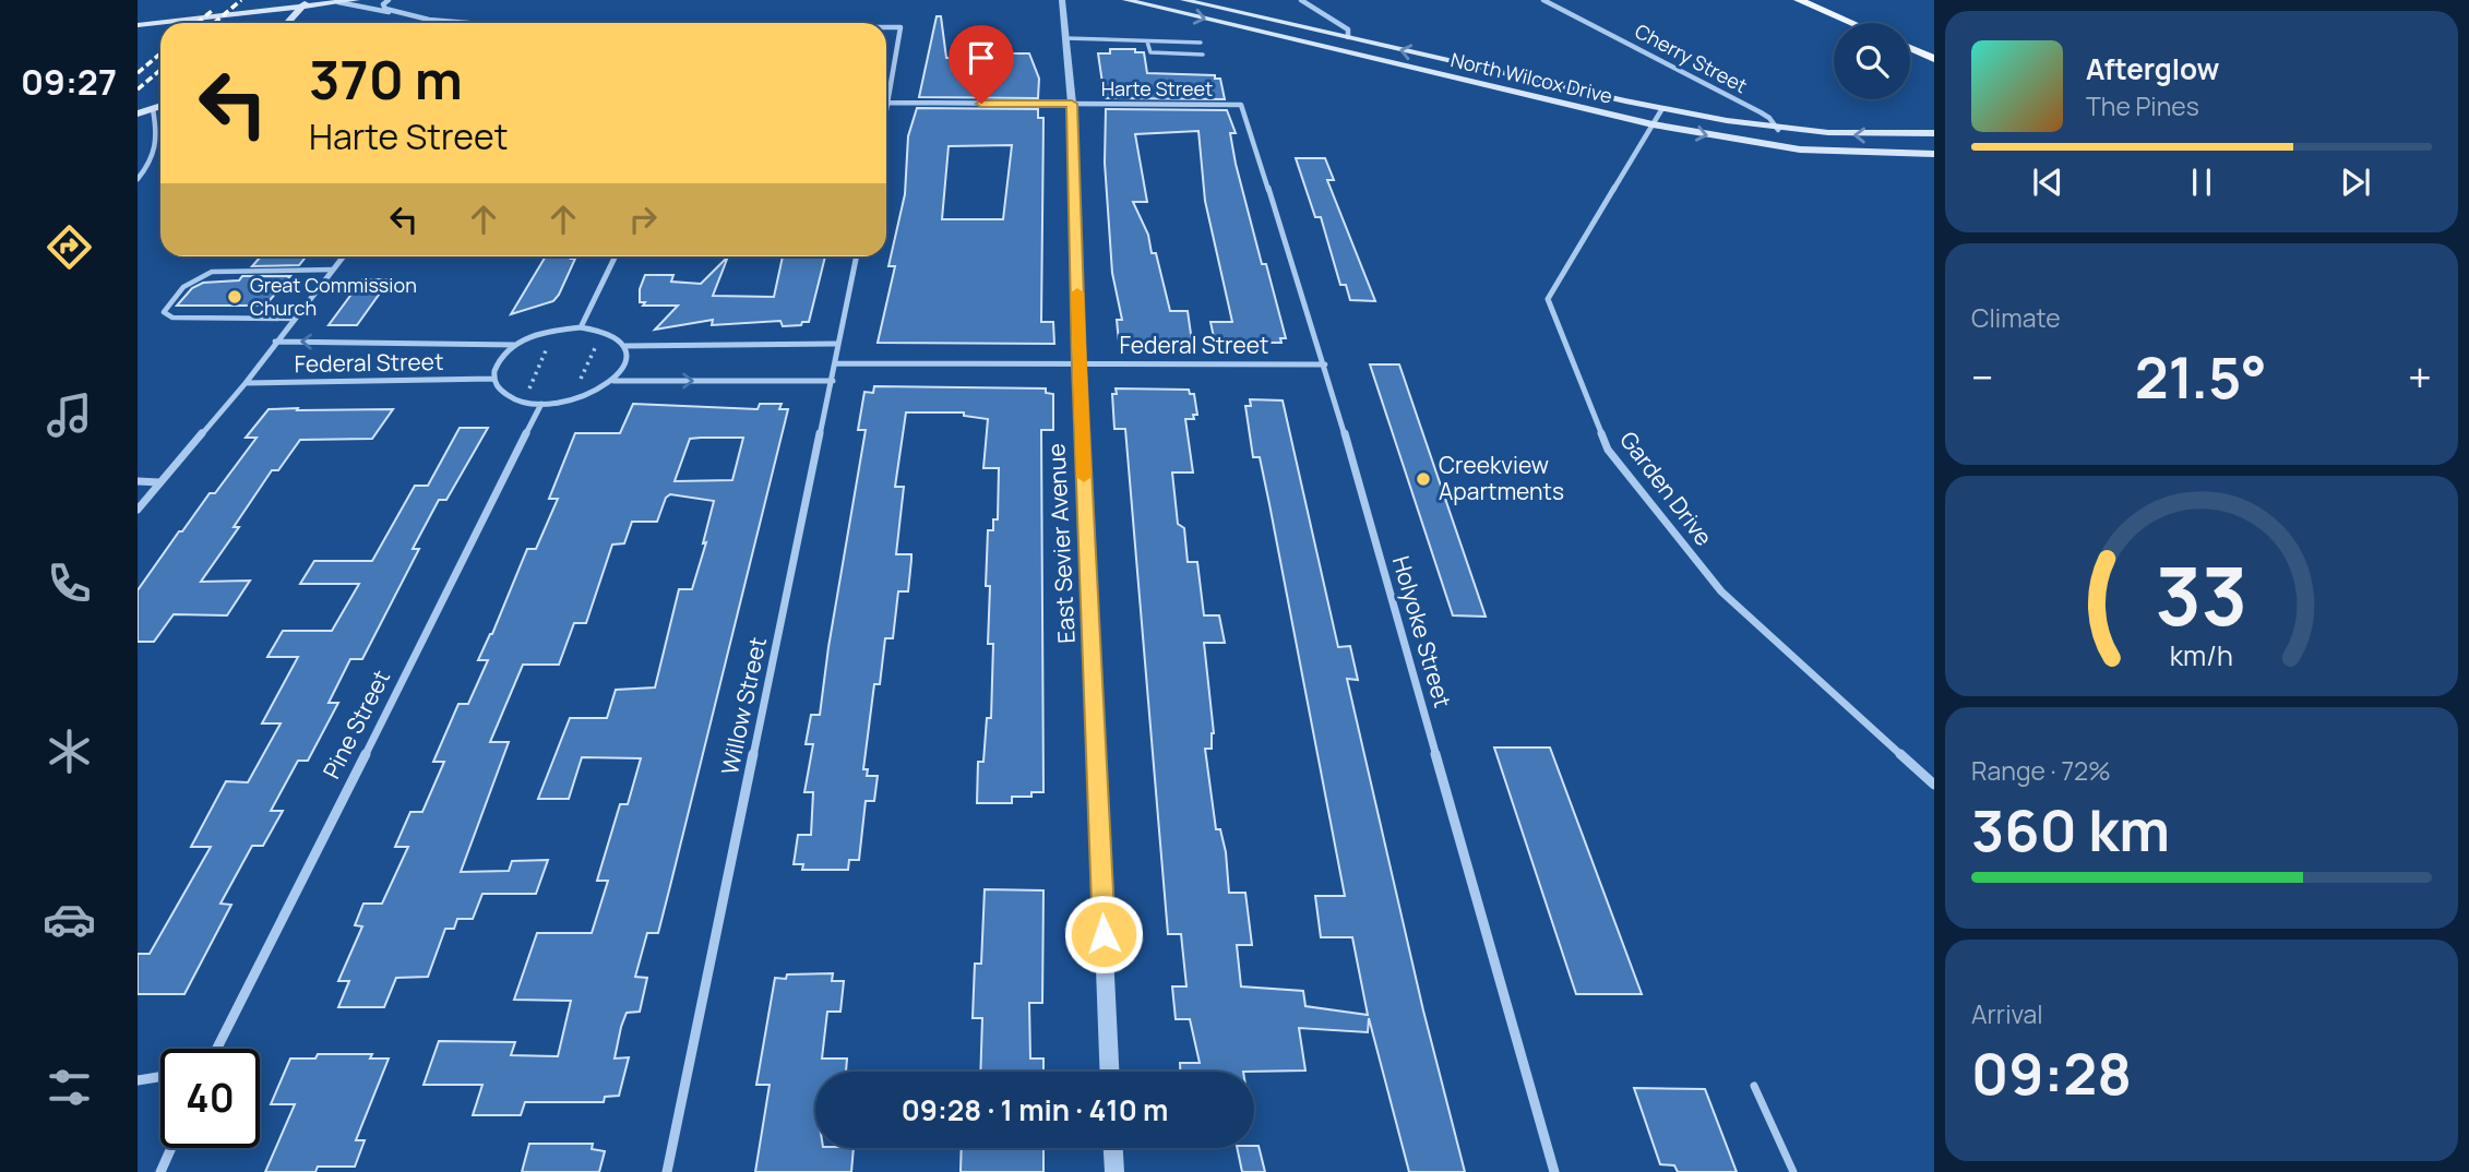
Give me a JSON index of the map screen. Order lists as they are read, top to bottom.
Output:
{
  "streets": {
    "main road": ["North Wilcox Drive"],
    "street": [
      "Cherry Street",
      "Harte Street",
      "Federal Street",
      "Garden Drive",
      "East Sevier Avenue",
      "Holyoke Street",
      "Willow Street",
      "Pine Street"
    ]
  },
  "crossings": [
    ["Cherry Street", "North Wilcox Drive"],
    ["North Wilcox Drive", "Garden Drive"],
    ["Harte Street", "East Sevier Avenue"],
    ["Harte Street", "Holyoke Street"],
    ["Federal Street", "East Sevier Avenue"],
    ["Federal Street", "Holyoke Street"],
    ["Federal Street", "Willow Street"]
  ],
  "places": ["Great Commission Church", "Creekview Apartments"],
  "page": {
    "tabs": "09:27",
    "turn": ["370 m", "Harte Street"],
    "song": ["Afterglow", "The Pines"],
    "tile": [
      "Climate",
      ["Range · 72%", "360 km"],
      ["Arrival", "09:28"]
    ],
    "heat": ["−", "21.5°", "+"],
    "limit": "40",
    "trip": "09:28 · 1 min · 410 m",
    "gauge": ["33", "km/h"]
  }
}
